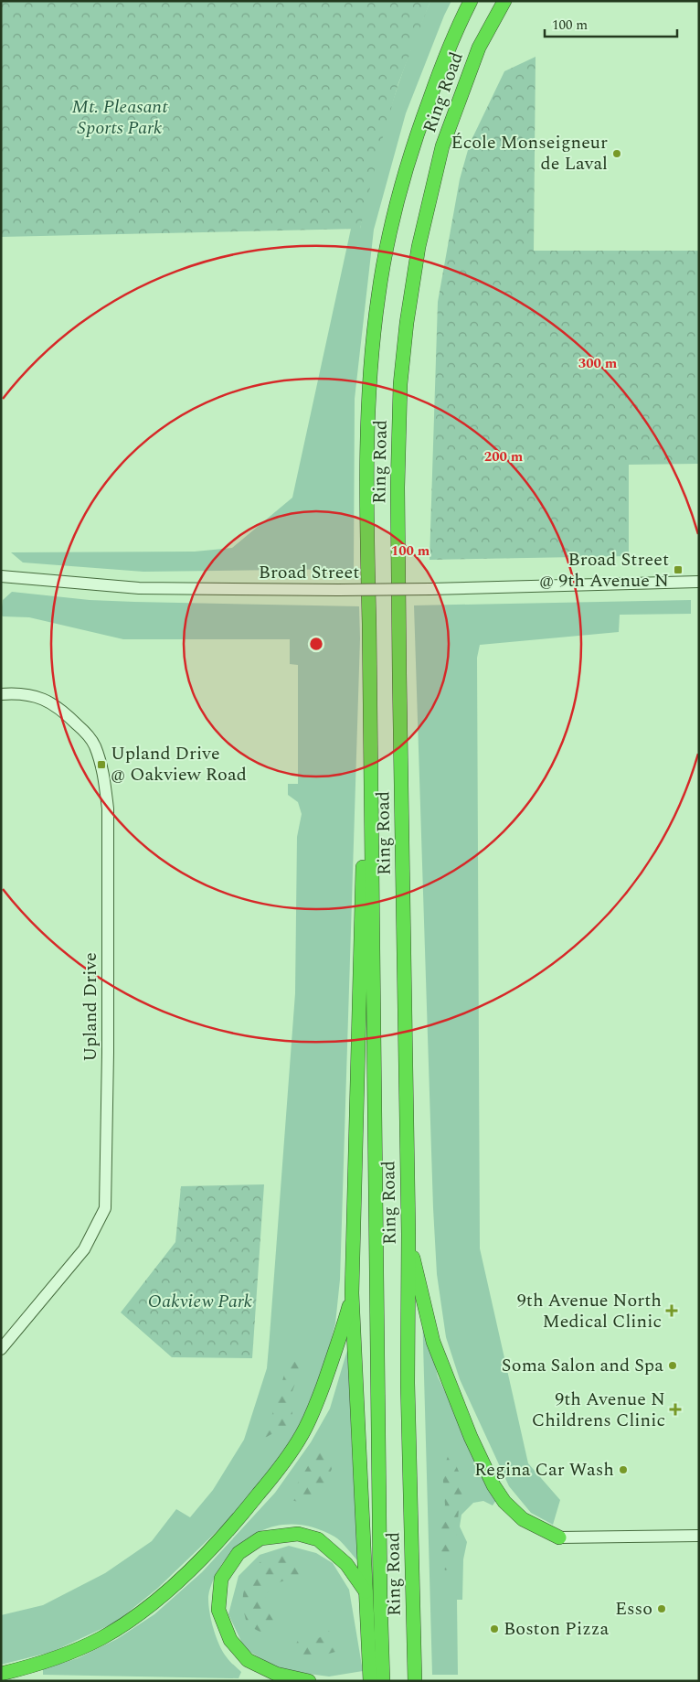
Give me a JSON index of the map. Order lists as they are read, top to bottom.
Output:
{
  "streets": {
    "highway": ["Ring Road"],
    "street": ["Broad Street", "Upland Drive"]
  },
  "parks": ["Mt. Pleasant Sports Park", "Oakview Park"],
  "places": {
    "other": [
      "École Monseigneur de Laval",
      "Soma Salon and Spa",
      "Regina Car Wash",
      "Esso",
      "Boston Pizza"
    ],
    "transit": ["Broad Street @ 9th Avenue N", "Upland Drive @ Oakview Road"],
    "health": ["9th Avenue North Medical Clinic", "9th Avenue N Childrens Clinic"]
  },
  "scale_bar": "100 m",
  "rings": ["300 m", "200 m", "100 m"]
}
